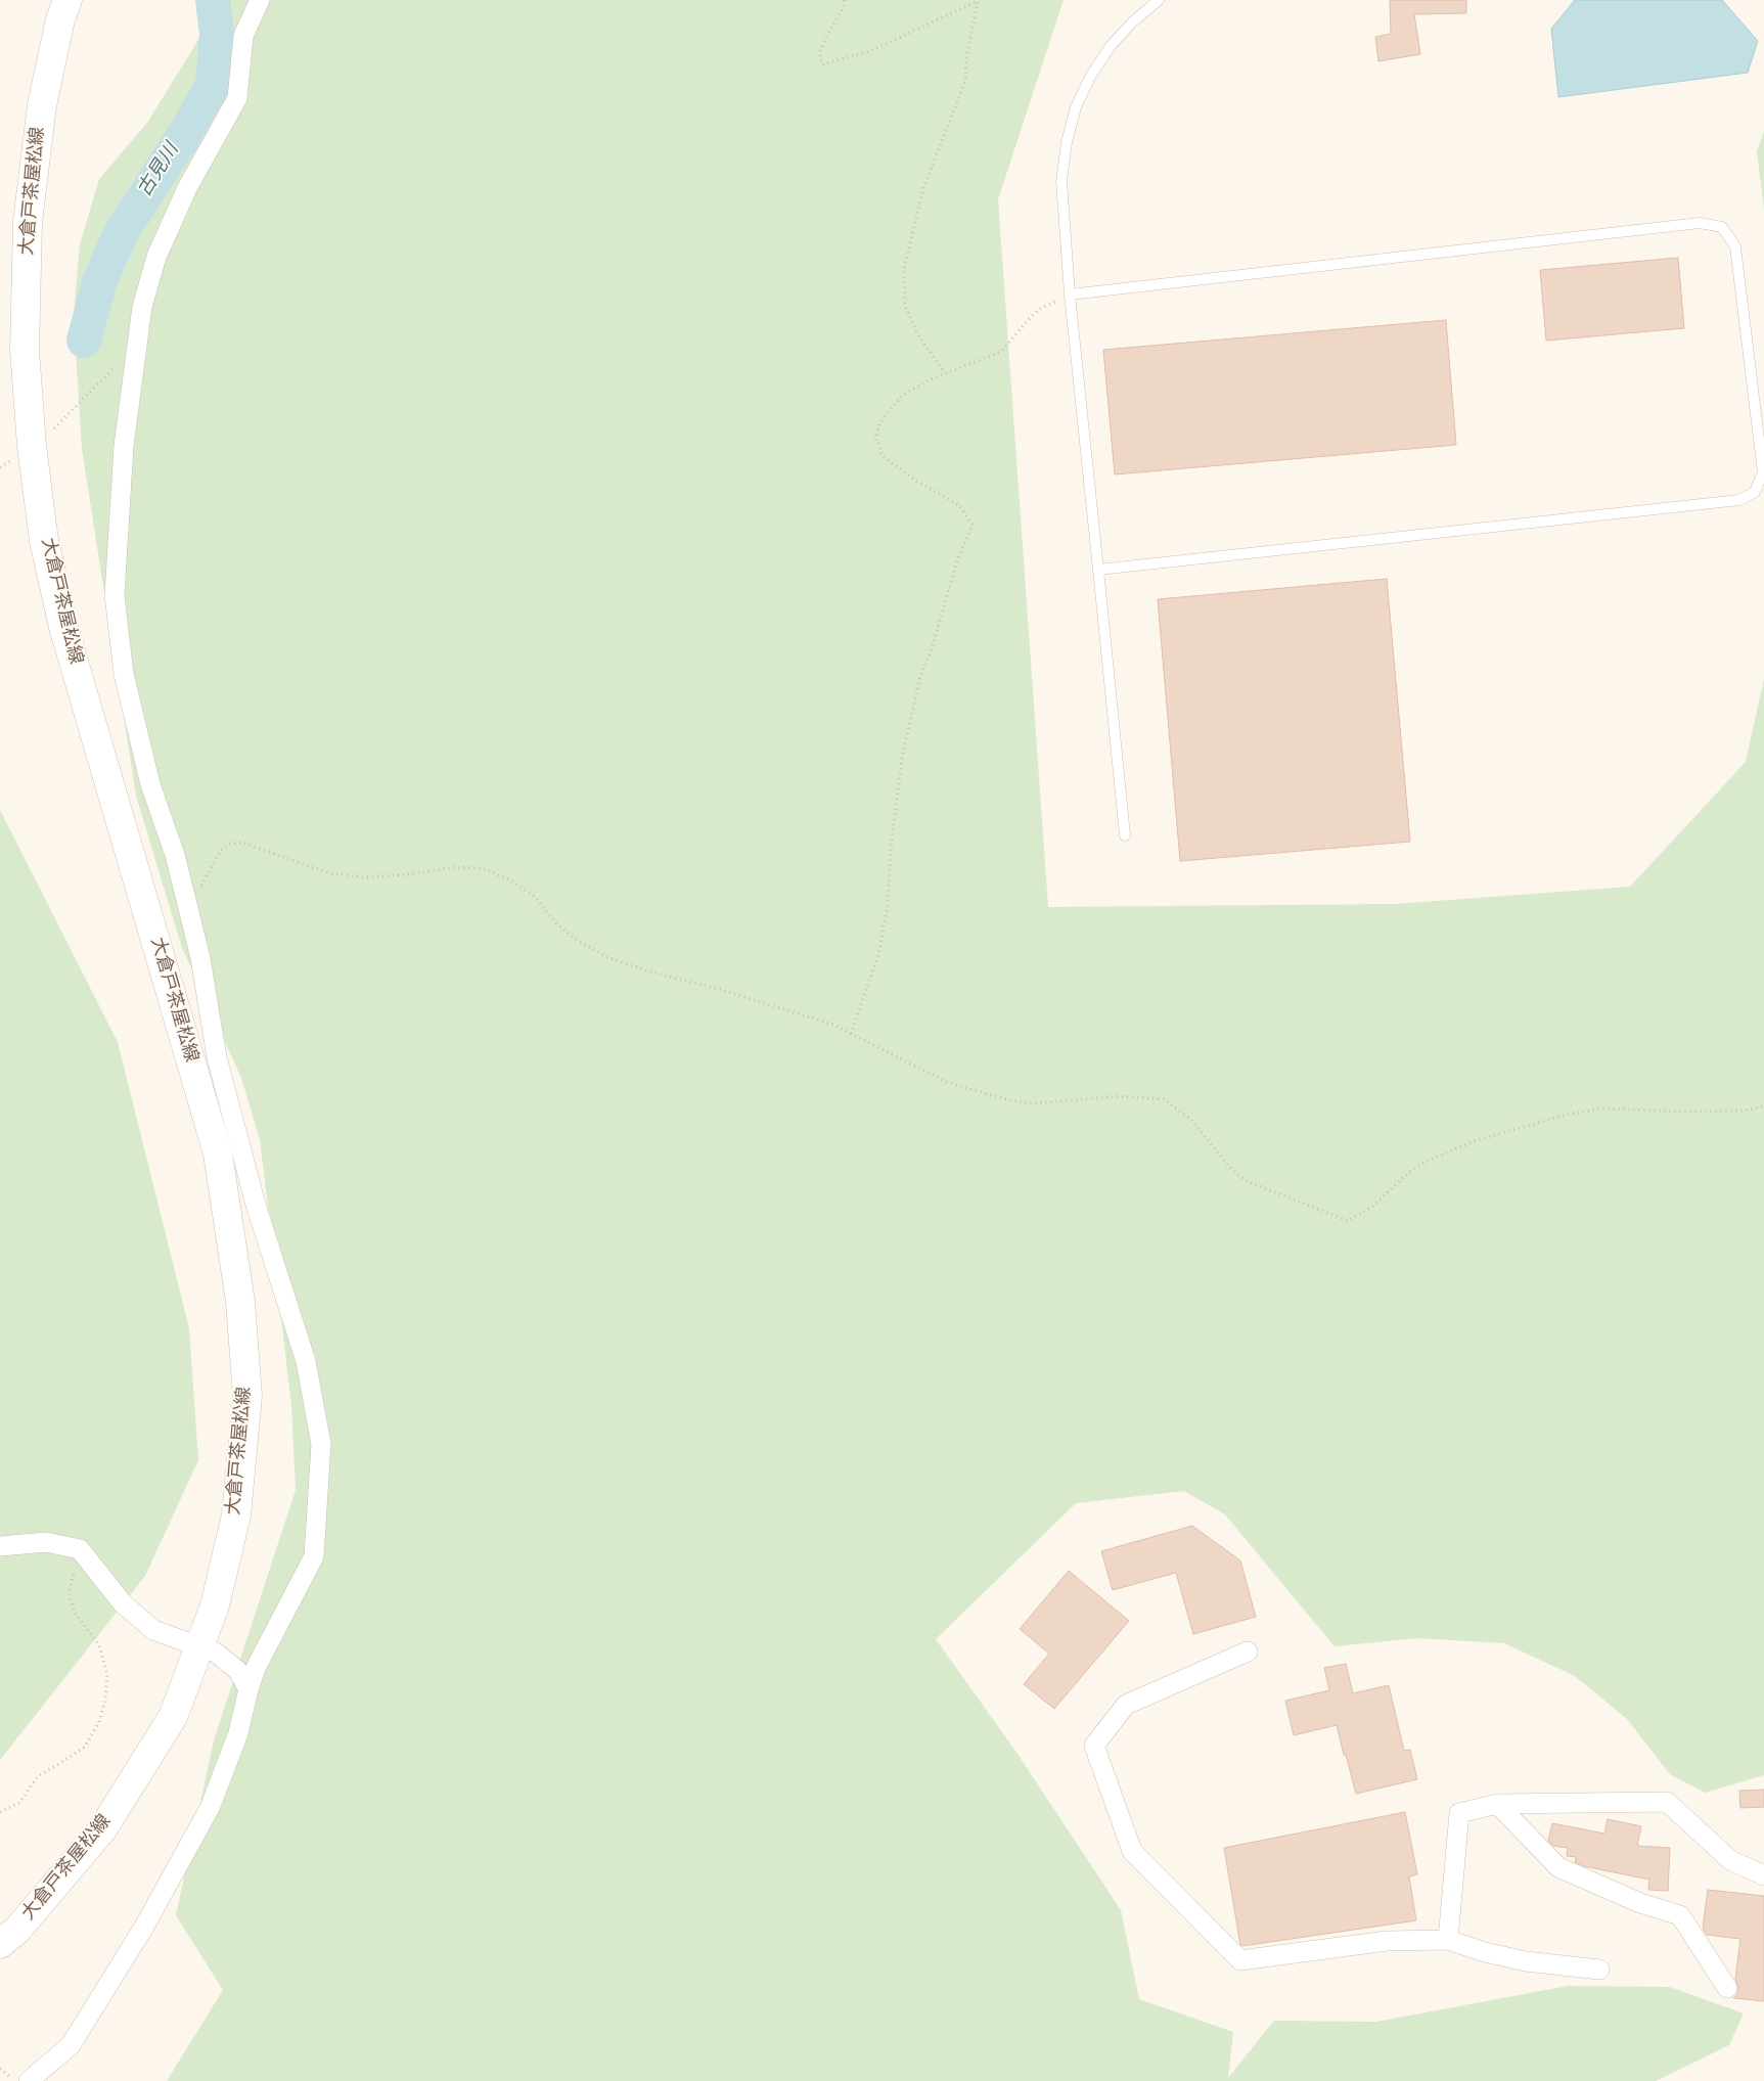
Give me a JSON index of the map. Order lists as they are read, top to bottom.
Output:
{
  "streets": {
    "street": ["大倉戸茶屋松線"]
  },
  "water": ["古見川"]
}
